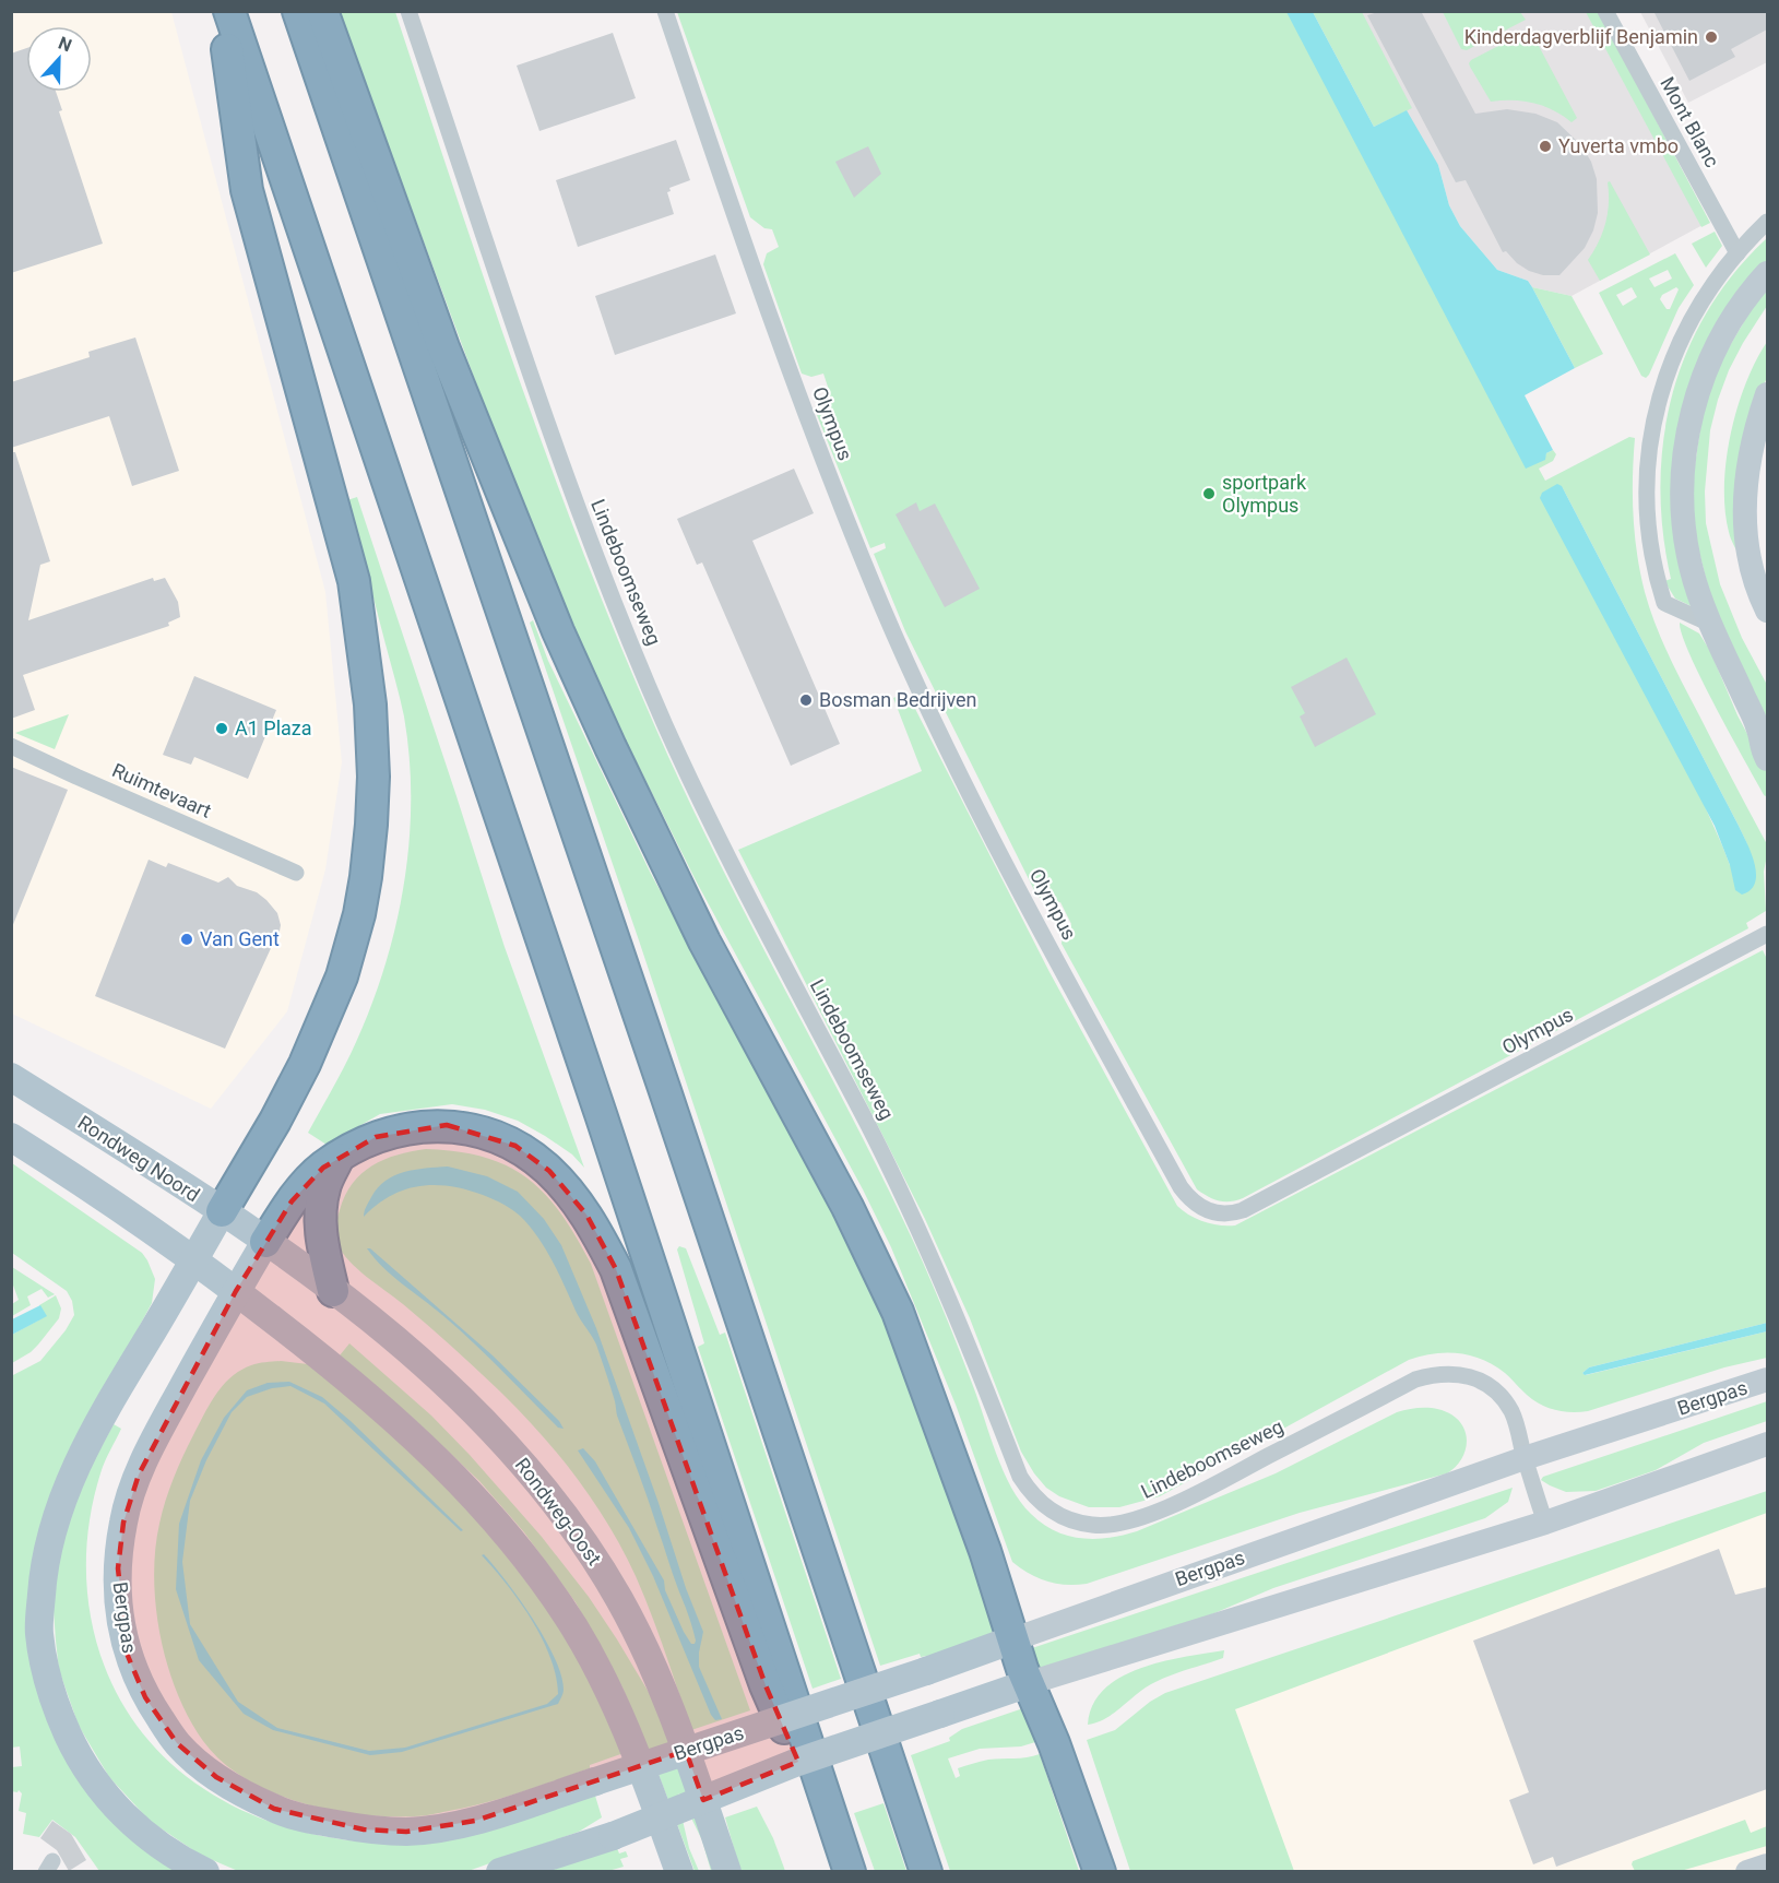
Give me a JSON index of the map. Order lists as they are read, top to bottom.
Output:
{
  "streets": {
    "main road": ["Rondweg Noord", "Bergpas", "Rondweg-Oost"],
    "street": [
      "Mont Blanc",
      "Olympus",
      "Lindeboomseweg",
      "Ruimtevaart"
    ]
  },
  "crossings": [
    ["Lindeboomseweg", "Bergpas"],
    ["Rondweg Noord", "Bergpas"],
    ["Rondweg Noord", "Rondweg-Oost"],
    ["Bergpas", "Rondweg-Oost"]
  ],
  "places": [
    "Kinderdagverblijf Benjamin",
    "Yuverta vmbo",
    "sportpark Olympus",
    "Bosman Bedrijven",
    "A1 Plaza",
    "Van Gent"
  ],
  "north": "top"
}
